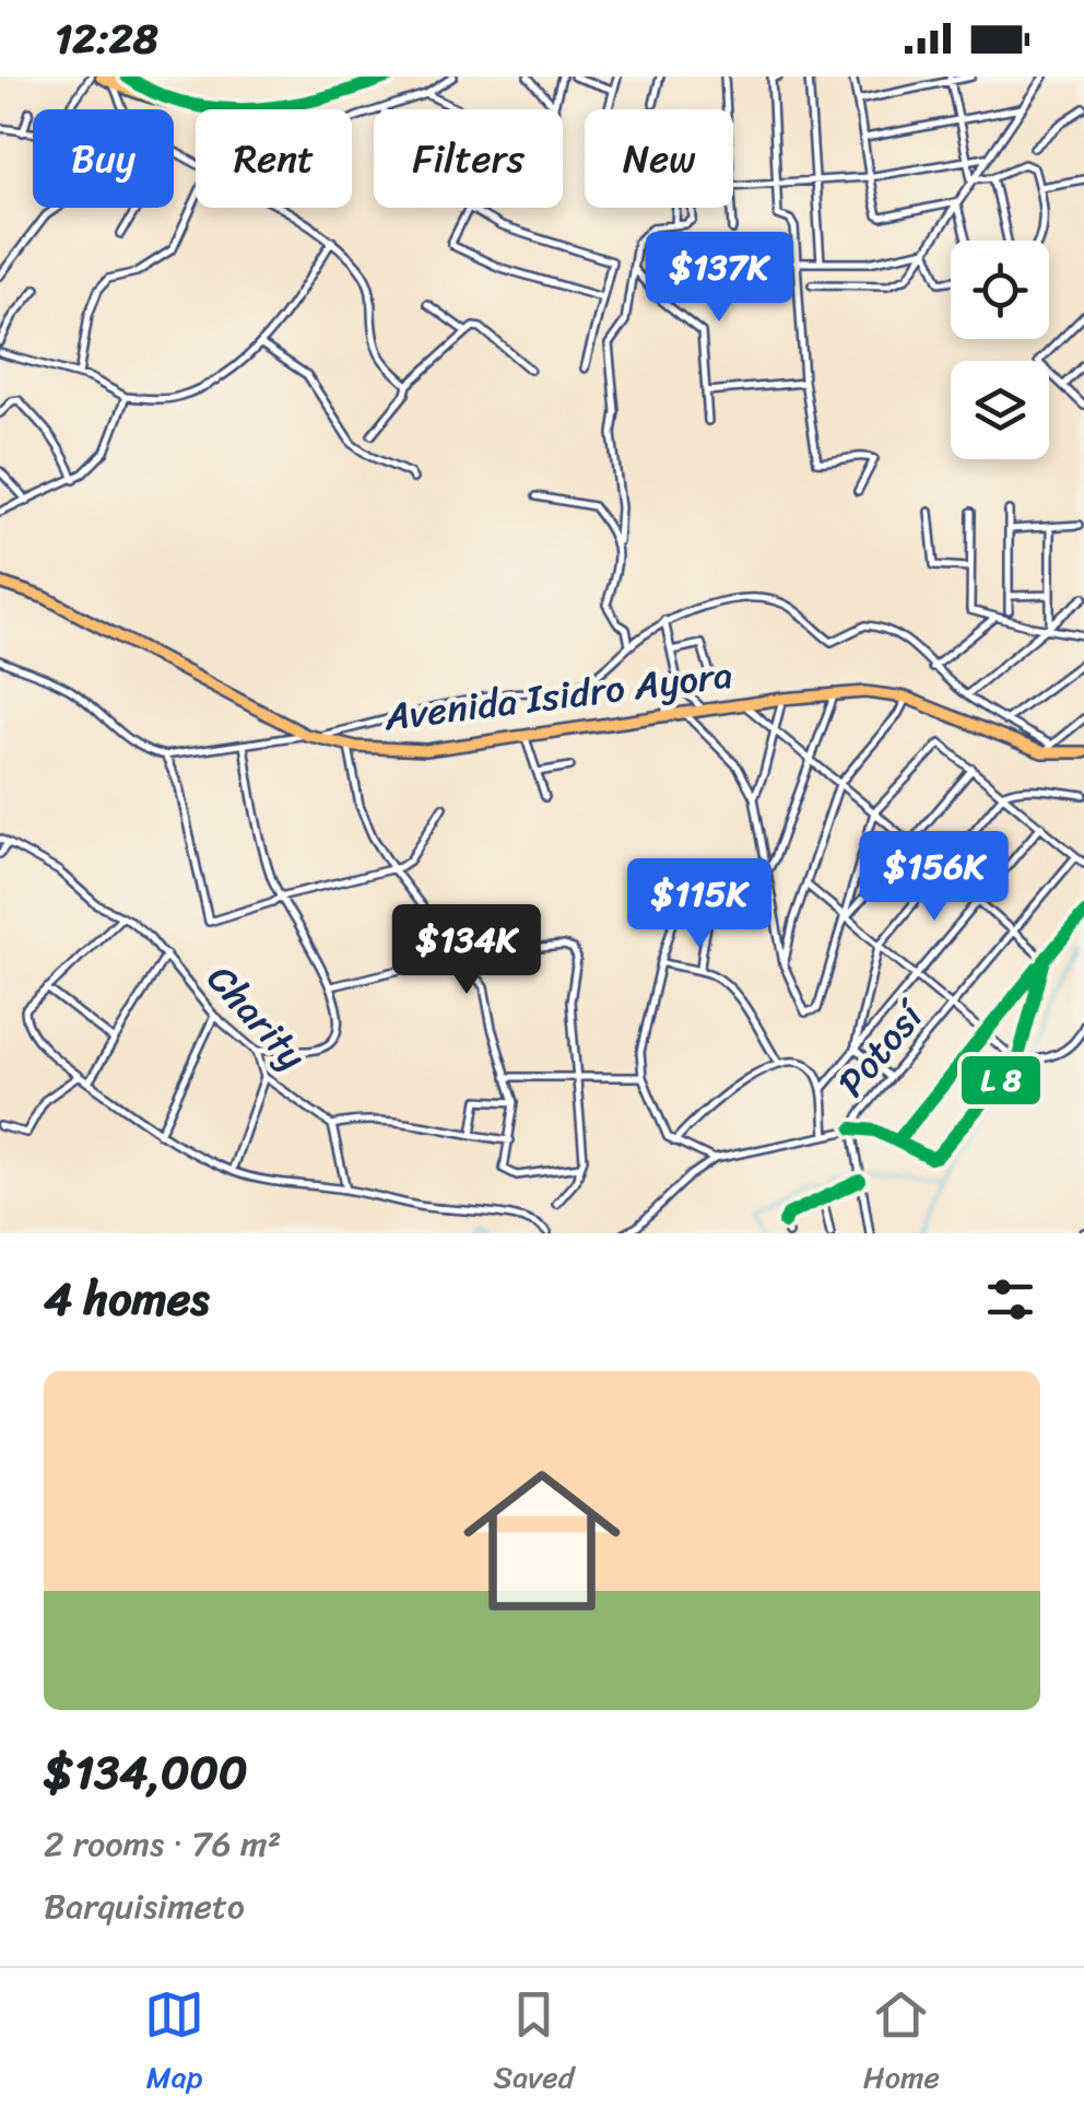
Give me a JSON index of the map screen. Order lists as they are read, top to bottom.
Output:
{
  "streets": {
    "main road": ["Avenida Isidro Ayora"],
    "street": ["Charity", "Potosí"]
  },
  "page": {
    "status": "12:28",
    "chip": [
      "Buy",
      "Rent",
      "Filters",
      "New"
    ],
    "price": [
      "$137K",
      "$156K",
      "$115K",
      "$134K"
    ],
    "heading": "4 homes",
    "list": [
      {
        "name": "$134,000",
        "note": "2 rooms · 76 m² · Barquisimeto"
      }
    ],
    "tabs": ["Map", "Saved", "Home"]
  }
}
